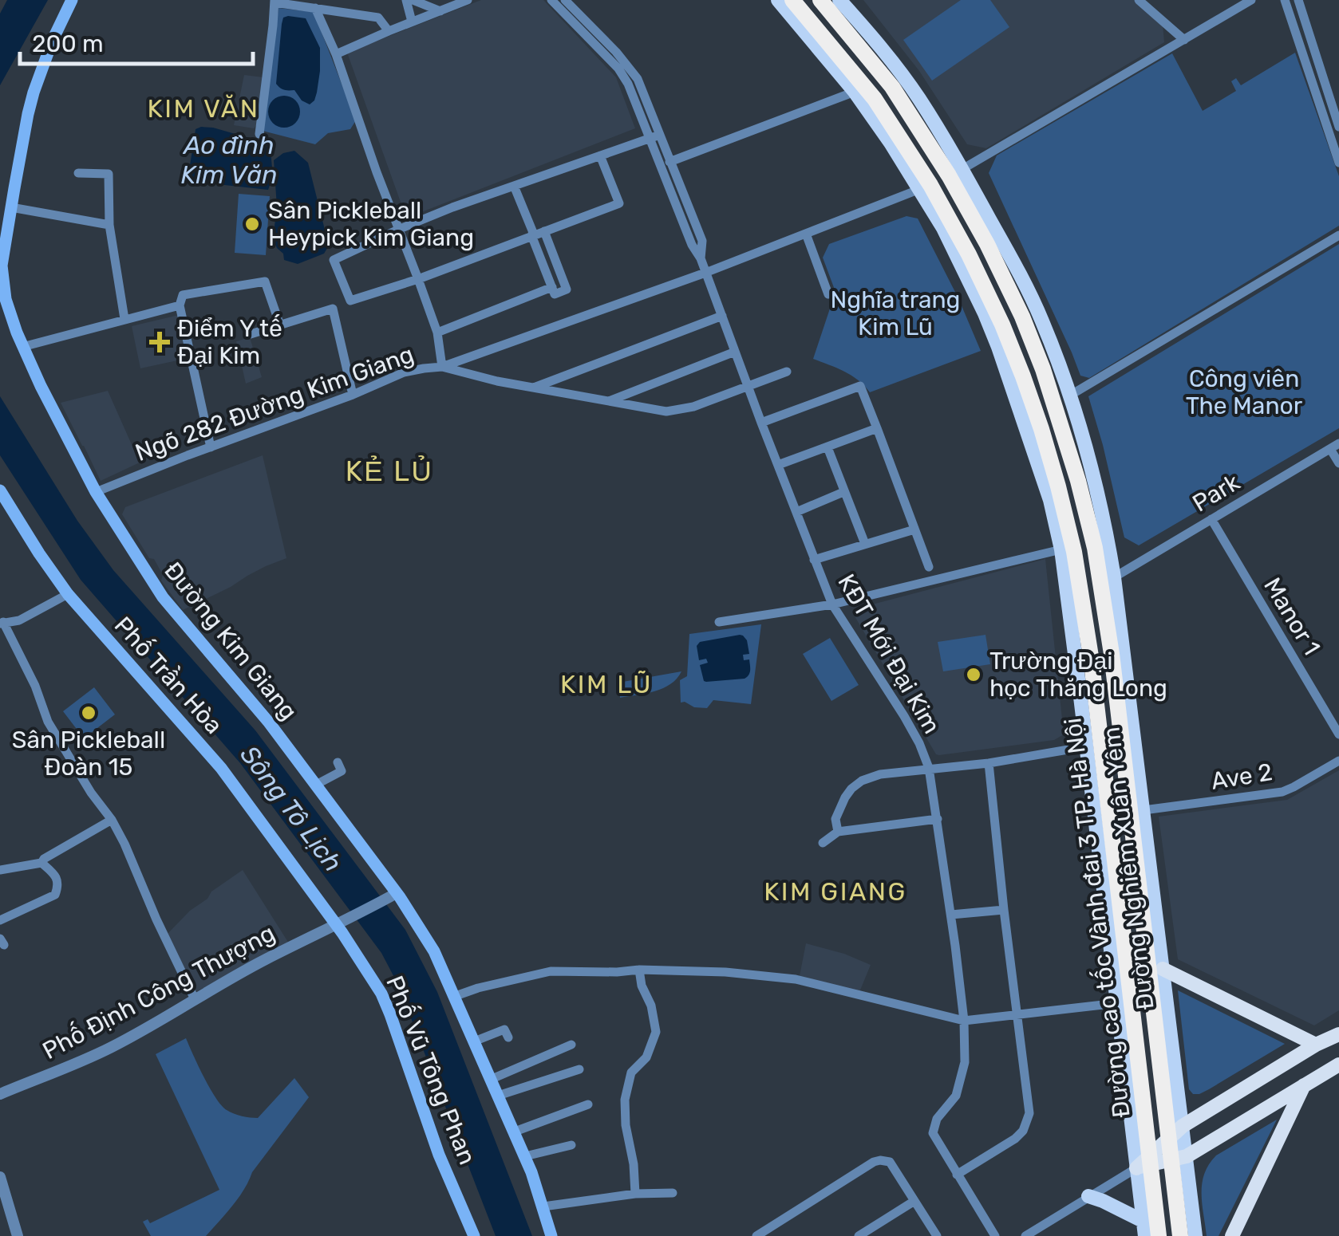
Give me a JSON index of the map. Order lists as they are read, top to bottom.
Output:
{
  "streets": {
    "highway": ["Đường cao tốc Vành đai 3 TP. Hà Nội"],
    "main road": [
      "Đường Kim Giang",
      "Phố Trần Hòa",
      "Đường Nghiêm Xuân Yêm",
      "Phố Vũ Tông Phan"
    ],
    "street": [
      "Ngõ 282 Đường Kim Giang",
      "Park",
      "Manor 1",
      "KĐT Mới Đại Kim",
      "Ave 2",
      "Phố Định Công Thượng"
    ]
  },
  "crossings": [
    ["Ngõ 282 Đường Kim Giang", "Đường Kim Giang"],
    ["Ngõ 282 Đường Kim Giang", "KĐT Mới Đại Kim"],
    ["Park", "Manor 1"],
    ["Park", "Đường Nghiêm Xuân Yêm"],
    ["Đường Kim Giang", "Phố Định Công Thượng"],
    ["Phố Trần Hòa", "Phố Định Công Thượng"],
    ["Phố Trần Hòa", "Phố Vũ Tông Phan"],
    ["Ave 2", "Đường Nghiêm Xuân Yêm"],
    ["Phố Định Công Thượng", "Phố Vũ Tông Phan"]
  ],
  "districts": [
    "KIM VĂN",
    "KẺ LỦ",
    "KIM LŨ",
    "KIM GIANG"
  ],
  "water": ["Ao đình Kim Văn", "Sông Tô Lịch"],
  "parks": ["Nghĩa trang Kim Lũ", "Công viên The Manor"],
  "places": {
    "other": ["Sân Pickleball Heypick Kim Giang", "Trường Đại học Thăng Long", "Sân Pickleball Đoàn 15"],
    "health": ["Điểm Y tế Đại Kim"]
  },
  "scale_bar": "200 m"
}
